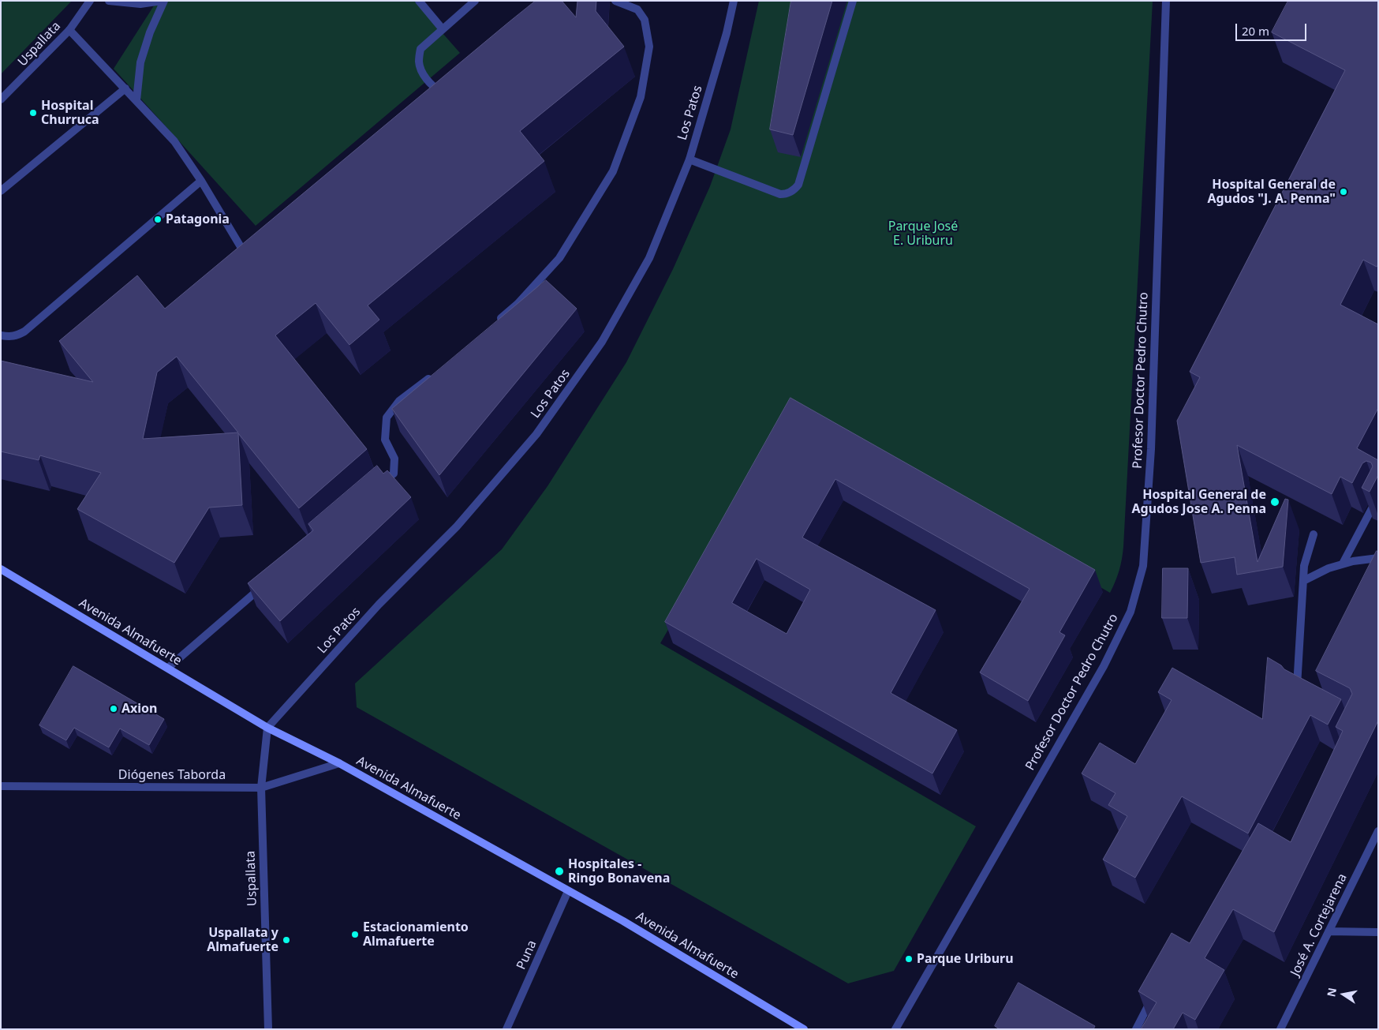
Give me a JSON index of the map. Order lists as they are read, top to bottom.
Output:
{
  "streets": {
    "main road": ["Avenida Almafuerte"],
    "street": [
      "Uspallata",
      "Los Patos",
      "Profesor Doctor Pedro Chutro",
      "Diógenes Taborda",
      "José A. Cortejarena",
      "Puna"
    ]
  },
  "crossings": [
    ["Uspallata", "Los Patos"],
    ["Uspallata", "Avenida Almafuerte"],
    ["Uspallata", "Diógenes Taborda"],
    ["Los Patos", "Avenida Almafuerte"],
    ["Avenida Almafuerte", "Diógenes Taborda"],
    ["Avenida Almafuerte", "Puna"]
  ],
  "parks": ["Parque José E. Uriburu"],
  "places": [
    "Hospital Churruca",
    "Hospital General de Agudos \"J. A. Penna\"",
    "Patagonia",
    "Hospital General de Agudos Jose A. Penna",
    "Axion",
    "Hospitales - Ringo Bonavena",
    "Estacionamiento Almafuerte",
    "Uspallata y Almafuerte",
    "Parque Uriburu"
  ],
  "scale_bar": "20 m",
  "north": "left"
}
